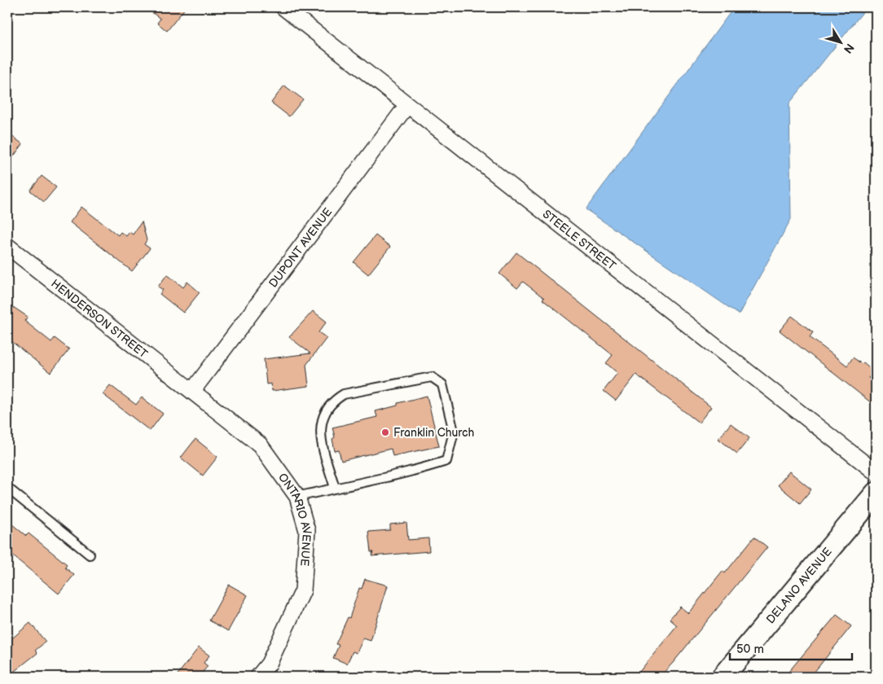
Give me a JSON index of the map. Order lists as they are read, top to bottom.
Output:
{
  "streets": {
    "main road": ["DELANO AVENUE"],
    "street": [
      "STEELE STREET",
      "DUPONT AVENUE",
      "HENDERSON STREET",
      "ONTARIO AVENUE"
    ]
  },
  "crossings": [
    ["STEELE STREET", "DUPONT AVENUE"],
    ["DUPONT AVENUE", "HENDERSON STREET"],
    ["DUPONT AVENUE", "ONTARIO AVENUE"],
    ["HENDERSON STREET", "ONTARIO AVENUE"]
  ],
  "places": ["Franklin Church"],
  "scale_bar": "50 m",
  "north": "bottom right"
}
